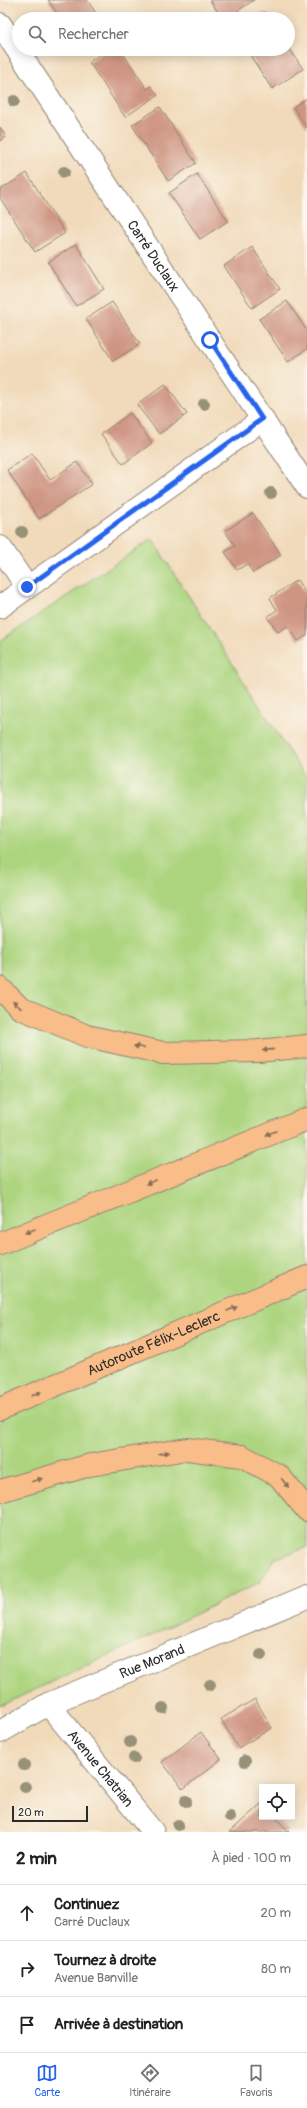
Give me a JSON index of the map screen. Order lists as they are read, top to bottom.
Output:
{
  "streets": {
    "highway": ["Autoroute Félix-Leclerc"],
    "street": ["Carré Duclaux", "Rue Morand", "Avenue Chatrian"]
  },
  "crossings": [
    ["Rue Morand", "Avenue Chatrian"]
  ],
  "scale_bar": "20 m",
  "page": {
    "search": "Rechercher",
    "scale": "20 m",
    "heading": ["2 min", "À pied · 100 m"],
    "list": [
      ["Continuez", "Carré Duclaux", "20 m"],
      ["Tournez à droite", "Avenue Banville", "80 m"],
      "Arrivée à destination"
    ],
    "nav": ["Carte", "Itinéraire", "Favoris"]
  }
}
